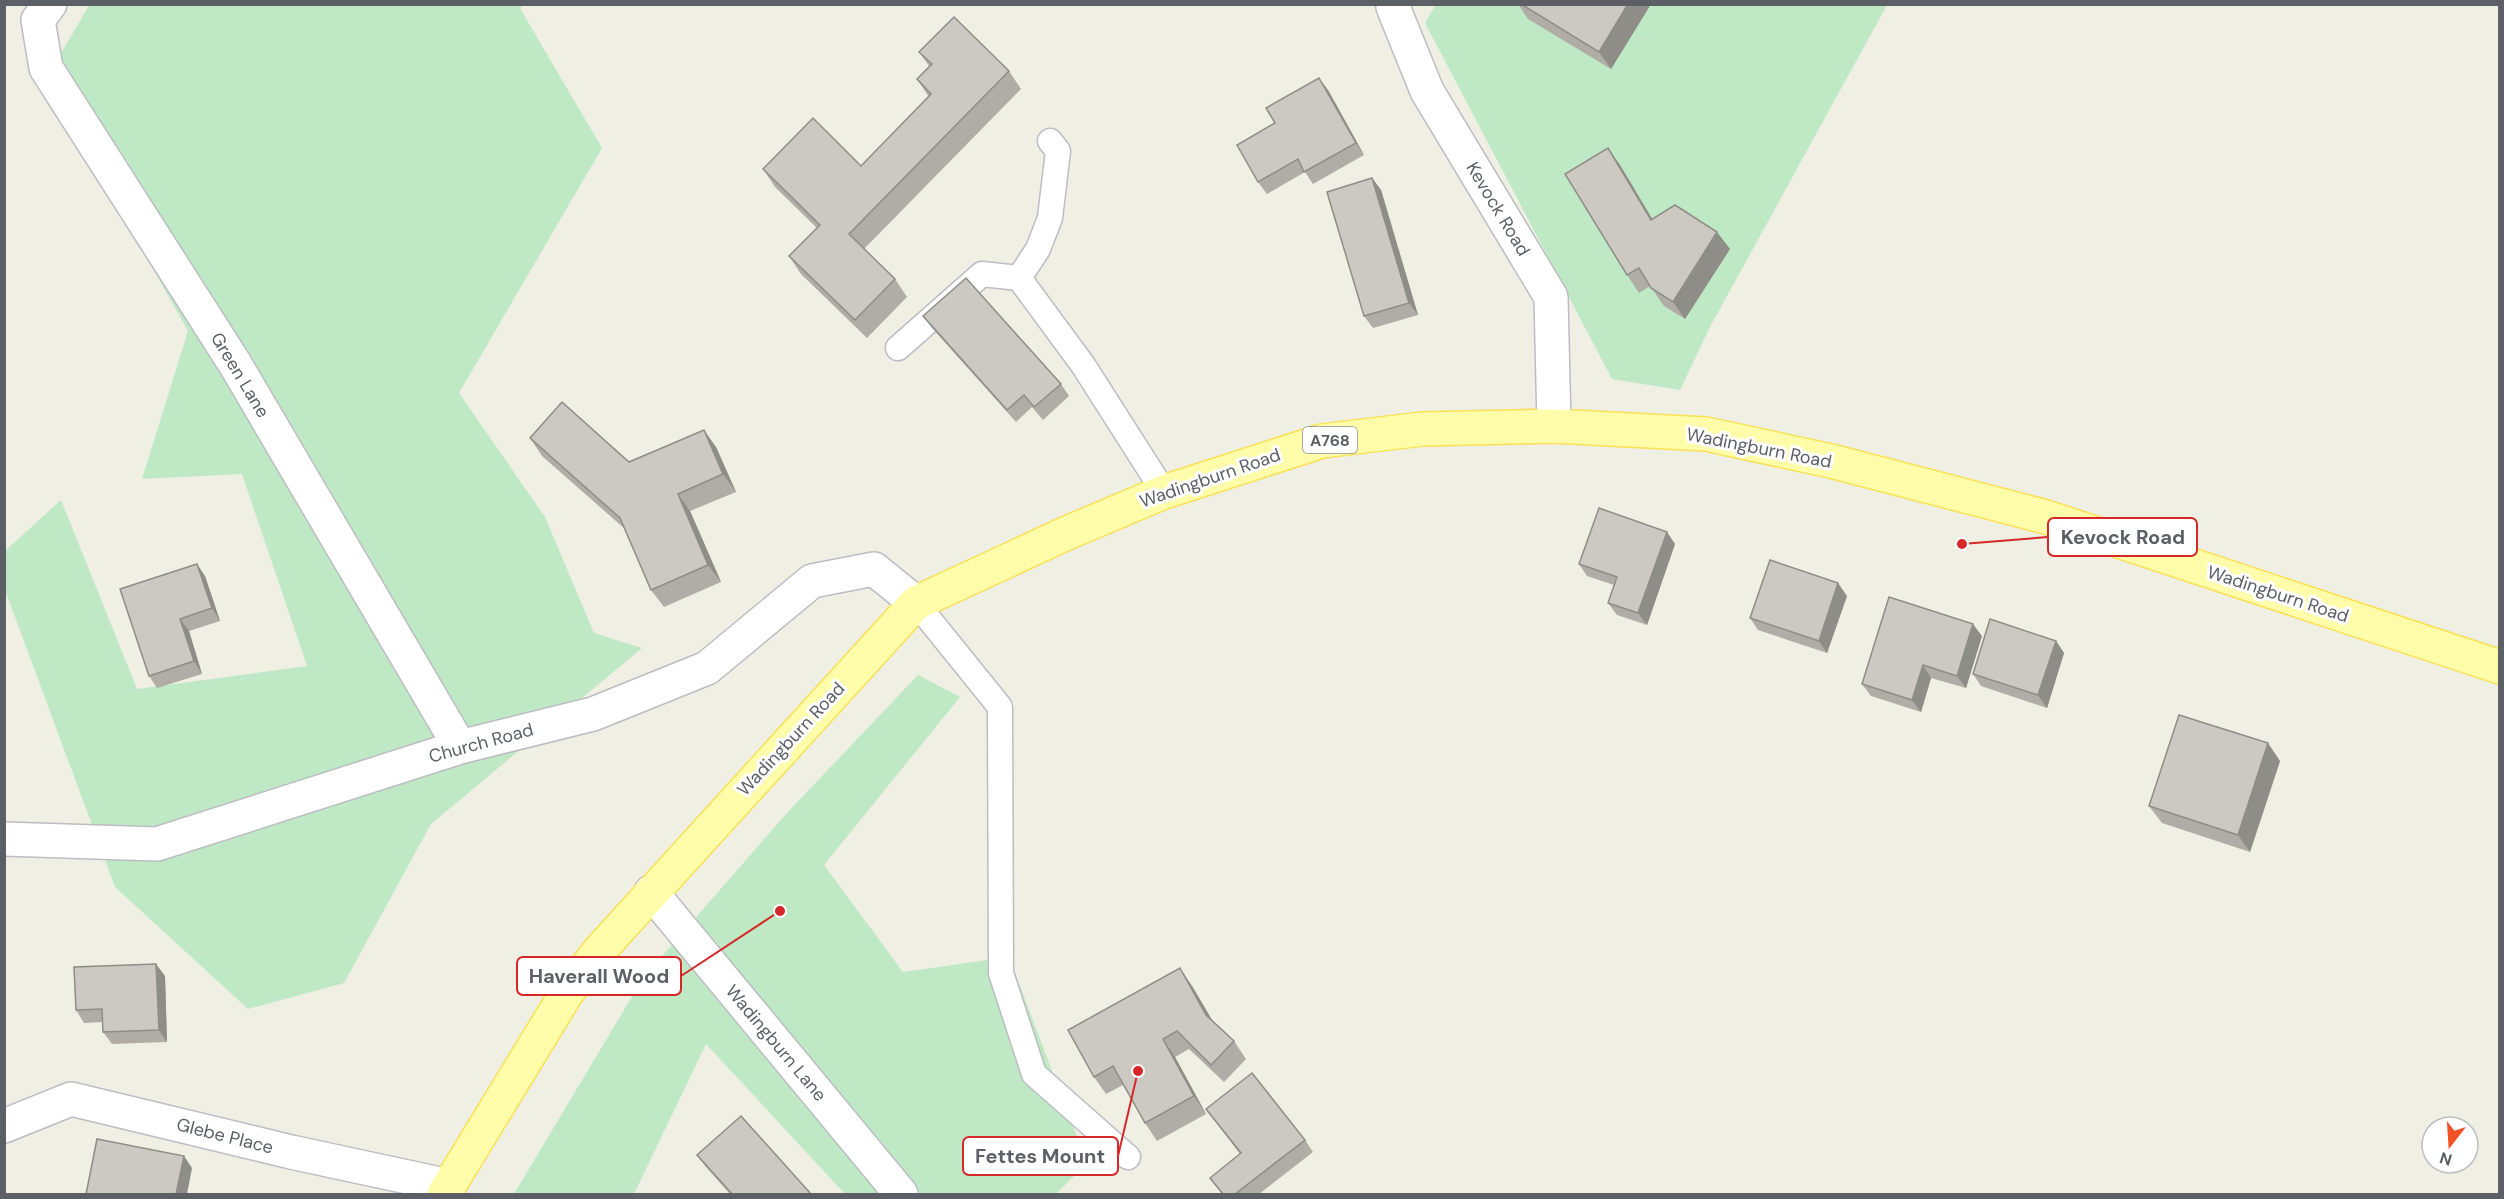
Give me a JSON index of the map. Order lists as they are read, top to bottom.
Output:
{
  "streets": {
    "main road": ["A768", "Wadingburn Road"],
    "street": [
      "Kevock Road",
      "Green Lane",
      "Church Road",
      "Wadingburn Lane",
      "Glebe Place"
    ]
  },
  "crossings": [
    ["Kevock Road", "Wadingburn Road"],
    ["Green Lane", "Church Road"],
    ["Wadingburn Road", "Church Road"],
    ["Wadingburn Road", "Wadingburn Lane"],
    ["Wadingburn Road", "Glebe Place"]
  ],
  "places": ["Kevock Road", "Haverall Wood", "Fettes Mount"],
  "north": "bottom"
}
